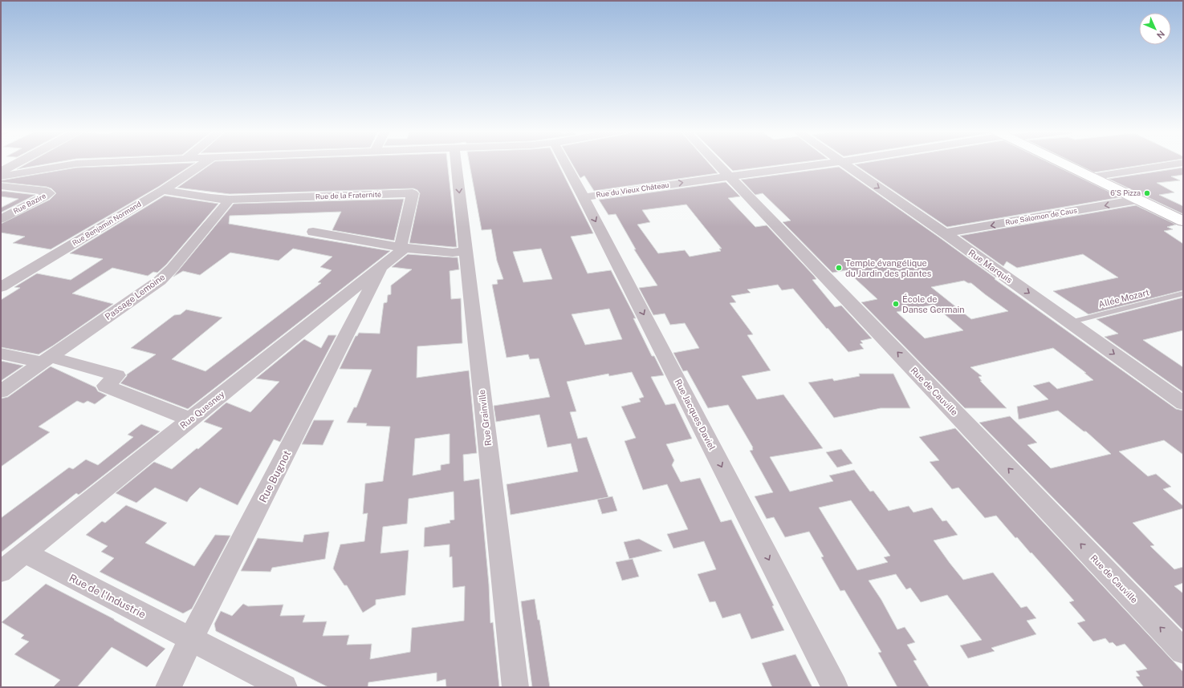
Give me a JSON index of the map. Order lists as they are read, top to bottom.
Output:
{
  "streets": {
    "street": [
      "Rue du Vieux Château",
      "Rue de la Fraternité",
      "Rue Bazire",
      "Rue Salomon de Caus",
      "Rue Benjamin Normand",
      "Rue Marquis",
      "Passage Lemoine",
      "Rue de Cauville",
      "Rue Quesney",
      "Rue Jacques Daviel",
      "Rue Grainville",
      "Rue Bugnot",
      "Rue de l'Industrie"
    ],
    "lane": ["Allée Mozart"]
  },
  "crossings": [
    ["Rue du Vieux Château", "Rue de Cauville"],
    ["Rue du Vieux Château", "Rue Jacques Daviel"],
    ["Rue de la Fraternité", "Passage Lemoine"],
    ["Rue de la Fraternité", "Rue Quesney"],
    ["Rue Salomon de Caus", "Rue Marquis"],
    ["Rue Marquis", "Allée Mozart"],
    ["Rue Quesney", "Rue Bugnot"],
    ["Rue Quesney", "Rue de l'Industrie"],
    ["Rue Bugnot", "Rue de l'Industrie"]
  ],
  "one_way": [
    "Rue du Vieux Château",
    "Rue Salomon de Caus",
    "Rue Marquis",
    "Rue de Cauville",
    "Rue Jacques Daviel"
  ],
  "places": ["6'S Pizza", "Temple évangélique du Jardin des plantes", "École de Danse Germain"],
  "north": "bottom right"
}
